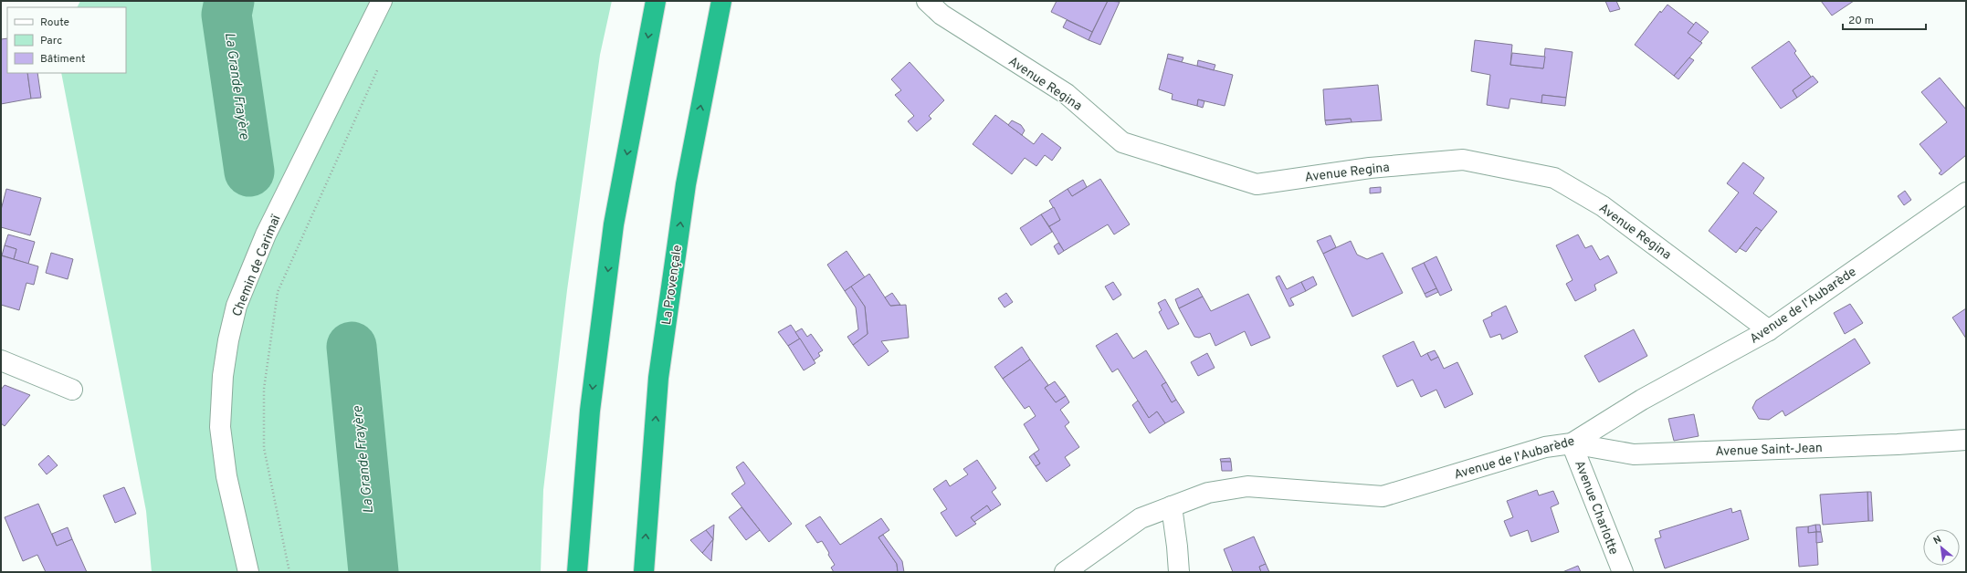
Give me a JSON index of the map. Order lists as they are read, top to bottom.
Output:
{
  "streets": {
    "highway": ["La Provençale"],
    "street": [
      "Avenue Regina",
      "Chemin de Carimaï",
      "Avenue de l'Aubarède",
      "Avenue Saint-Jean",
      "Avenue Charlotte"
    ]
  },
  "crossings": [
    ["Avenue Regina", "Avenue de l'Aubarède"],
    ["Avenue de l'Aubarède", "Avenue Saint-Jean"],
    ["Avenue de l'Aubarède", "Avenue Charlotte"],
    ["Avenue Saint-Jean", "Avenue Charlotte"]
  ],
  "water": ["La Grande Frayère"],
  "legend": ["Route", "Parc", "Bâtiment"],
  "scale_bar": "20 m",
  "north": "top left"
}
